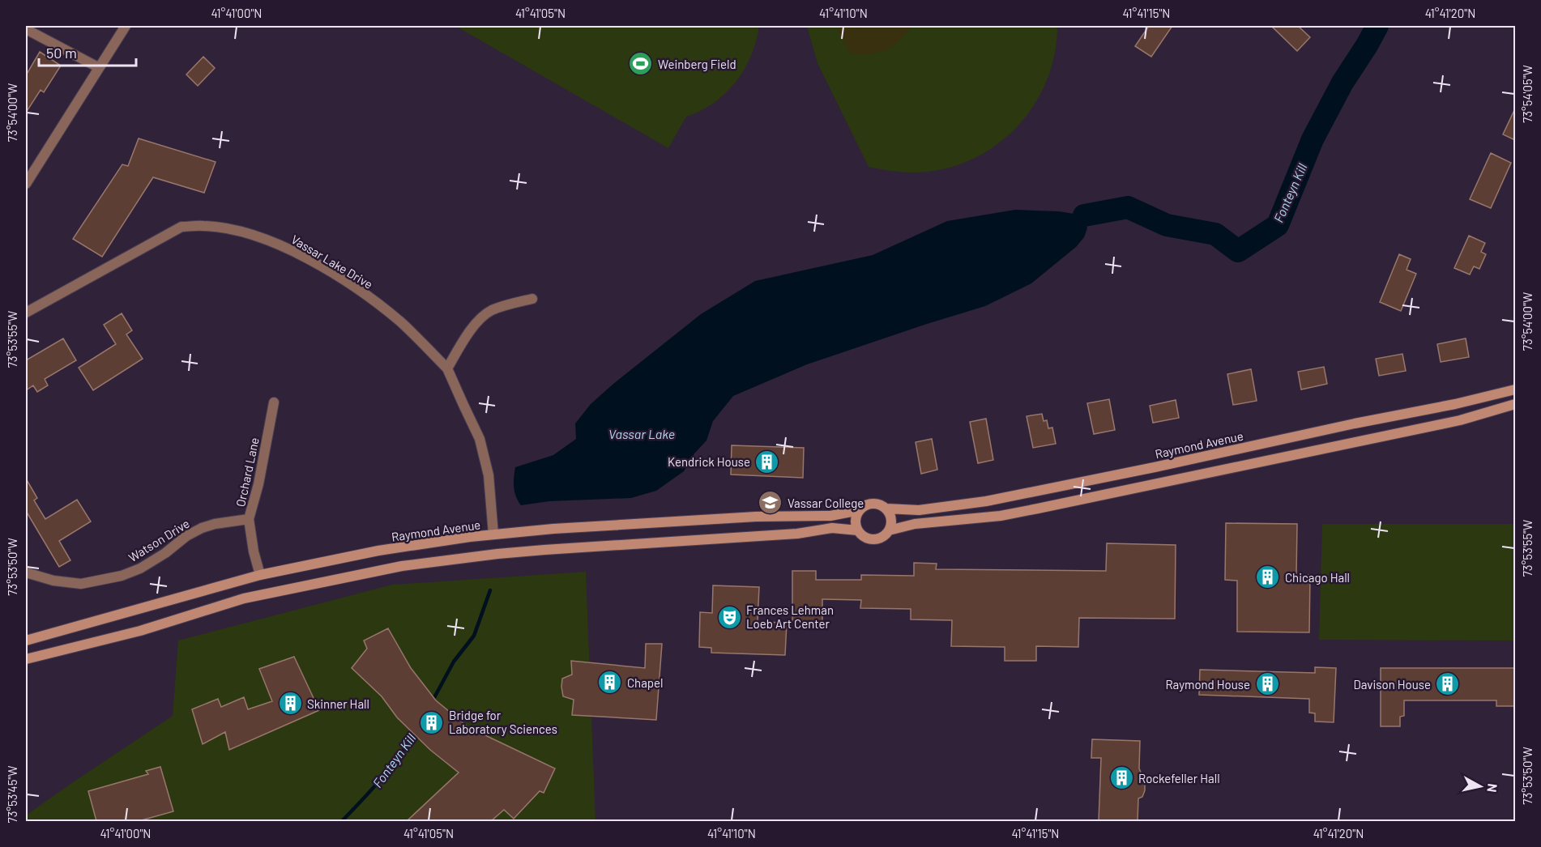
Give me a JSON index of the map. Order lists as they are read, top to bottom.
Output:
{
  "streets": {
    "main road": ["Raymond Avenue"],
    "street": ["Vassar Lake Drive", "Orchard Lane", "Watson Drive"]
  },
  "crossings": [
    ["Vassar Lake Drive", "Raymond Avenue"],
    ["Raymond Avenue", "Orchard Lane"],
    ["Orchard Lane", "Watson Drive"]
  ],
  "water": ["Fonteyn Kill", "Vassar Lake"],
  "places": {
    "sports": ["Weinberg Field"],
    "building": [
      "Kendrick House",
      "Chicago Hall",
      "Chapel",
      "Raymond House",
      "Davison House",
      "Skinner Hall",
      "Bridge for Laboratory Sciences",
      "Rockefeller Hall"
    ],
    "school or university": ["Vassar College"],
    "theatre": ["Frances Lehman Loeb Art Center"]
  },
  "scale_bar": "50 m",
  "north": "right",
  "coordinates": [
    "41°41'00\"N",
    "41°41'05\"N",
    "41°41'10\"N",
    "41°41'15\"N",
    "41°41'20\"N",
    "73°54'05\"W",
    "73°54'00\"W",
    "73°53'55\"W",
    "73°53'50\"W",
    "73°53'45\"W"
  ]
}
